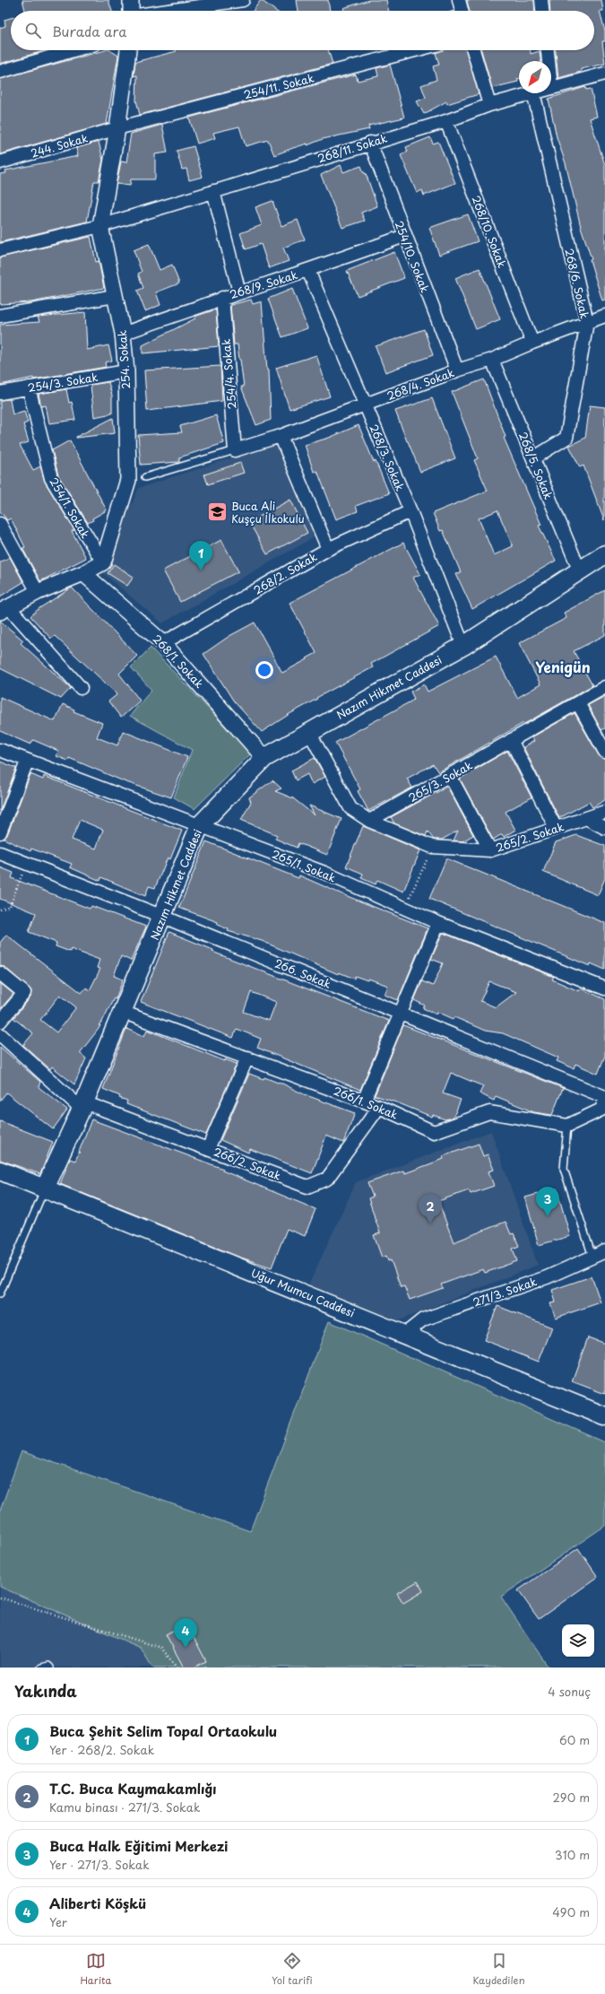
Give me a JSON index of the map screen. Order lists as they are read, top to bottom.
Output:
{
  "streets": {
    "main road": ["Nazım Hikmet Caddesi", "Uğur Mumcu Caddesi"],
    "street": [
      "254/11. Sokak",
      "244. Sokak",
      "268/11. Sokak",
      "268/10. Sokak",
      "254/10. Sokak",
      "268/6. Sokak",
      "268/9. Sokak",
      "254. Sokak",
      "254/4. Sokak",
      "254/3. Sokak",
      "268/4. Sokak",
      "268/3. Sokak",
      "268/5. Sokak",
      "254/1. Sokak",
      "268/2. Sokak",
      "268/1. Sokak",
      "265/3. Sokak",
      "265/2. Sokak",
      "265/1. Sokak",
      "266. Sokak",
      "266/1. Sokak",
      "266/2. Sokak",
      "271/3. Sokak"
    ]
  },
  "crossings": [
    ["254/11. Sokak", "244. Sokak"],
    ["254/11. Sokak", "254. Sokak"],
    ["244. Sokak", "254. Sokak"],
    ["268/11. Sokak", "268/10. Sokak"],
    ["268/11. Sokak", "254/10. Sokak"],
    ["268/11. Sokak", "254. Sokak"],
    ["268/10. Sokak", "268/4. Sokak"],
    ["254/10. Sokak", "268/9. Sokak"],
    ["254/10. Sokak", "268/4. Sokak"],
    ["268/6. Sokak", "268/4. Sokak"],
    ["268/6. Sokak", "268/5. Sokak"],
    ["268/9. Sokak", "254. Sokak"],
    ["268/9. Sokak", "254/4. Sokak"],
    ["268/9. Sokak", "268/3. Sokak"],
    ["254. Sokak", "254/3. Sokak"],
    ["254. Sokak", "254/1. Sokak"],
    ["254/4. Sokak", "268/4. Sokak"],
    ["254/3. Sokak", "254/1. Sokak"],
    ["268/4. Sokak", "268/3. Sokak"],
    ["268/4. Sokak", "268/5. Sokak"],
    ["268/3. Sokak", "268/2. Sokak"],
    ["268/3. Sokak", "Nazım Hikmet Caddesi"],
    ["268/5. Sokak", "Nazım Hikmet Caddesi"],
    ["268/2. Sokak", "268/1. Sokak"],
    ["268/1. Sokak", "Nazım Hikmet Caddesi"],
    ["Nazım Hikmet Caddesi", "265/1. Sokak"],
    ["Nazım Hikmet Caddesi", "266. Sokak"],
    ["Nazım Hikmet Caddesi", "266/1. Sokak"],
    ["Nazım Hikmet Caddesi", "266/2. Sokak"],
    ["Nazım Hikmet Caddesi", "Uğur Mumcu Caddesi"],
    ["265/3. Sokak", "265/2. Sokak"],
    ["266/1. Sokak", "266/2. Sokak"],
    ["271/3. Sokak", "Uğur Mumcu Caddesi"]
  ],
  "districts": ["Yenigün"],
  "places": {
    "school or university": ["Buca Ali Kuşçu İlkokulu"]
  },
  "north": "bottom left",
  "page": {
    "search": "Burada ara",
    "pins": [
      "1",
      "3",
      "2",
      "4"
    ],
    "heading": ["Yakında", "4 sonuç"],
    "list": [
      {
        "mark": "1",
        "name": "Buca Şehit Selim Topal Ortaokulu",
        "note": "Yer · 268/2. Sokak",
        "value": "60 m"
      },
      {
        "mark": "2",
        "name": "T.C. Buca Kaymakamlığı",
        "note": "Kamu binası · 271/3. Sokak",
        "value": "290 m"
      },
      {
        "mark": "3",
        "name": "Buca Halk Eğitimi Merkezi",
        "note": "Yer · 271/3. Sokak",
        "value": "310 m"
      },
      {
        "mark": "4",
        "name": "Aliberti Köşkü",
        "note": "Yer",
        "value": "490 m"
      }
    ],
    "nav": ["Harita", "Yol tarifi", "Kaydedilen"]
  }
}
